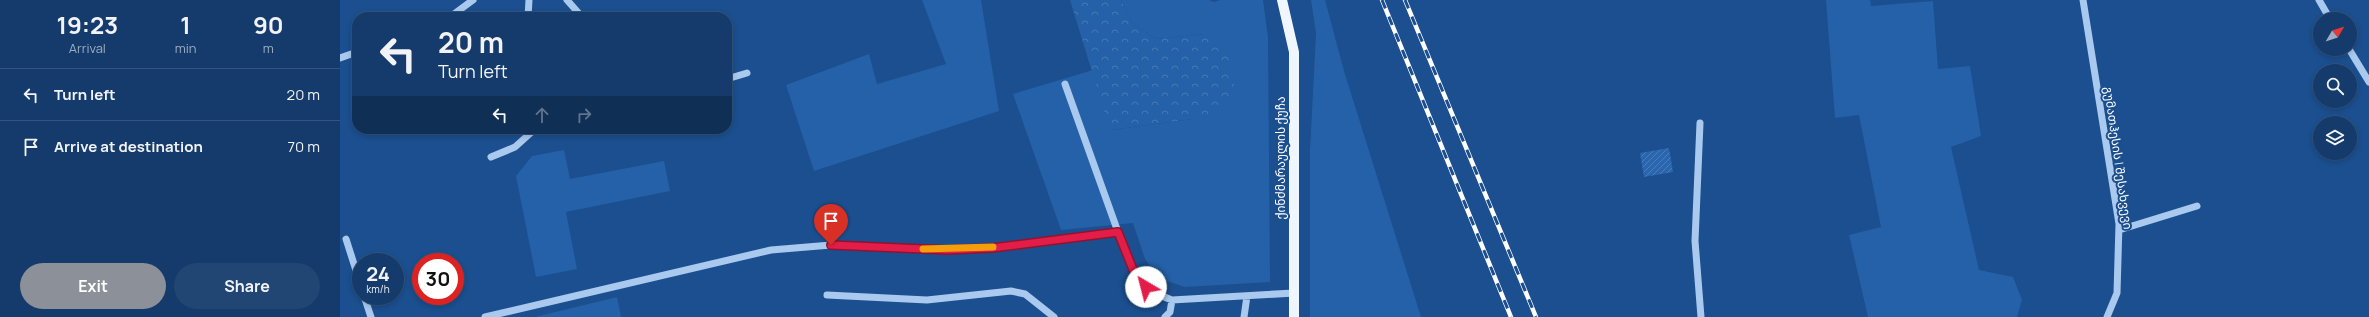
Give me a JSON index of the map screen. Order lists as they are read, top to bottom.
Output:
{
  "streets": {
    "main road": ["ქინძმარაულის ქუჩა"],
    "street": ["გუმათჰესის I შესახვევი"]
  },
  "north": "top right",
  "page": {
    "eta": [
      "19:23",
      "Arrival",
      "1",
      "min",
      "90",
      "m"
    ],
    "turn": ["20 m", "Turn left"],
    "list": [
      {
        "name": "Turn left",
        "value": "20 m"
      },
      {
        "name": "Arrive at destination",
        "value": "70 m"
      }
    ],
    "speed": "24 km/h",
    "limit": "30",
    "buttons": ["Exit", "Share"]
  }
}
